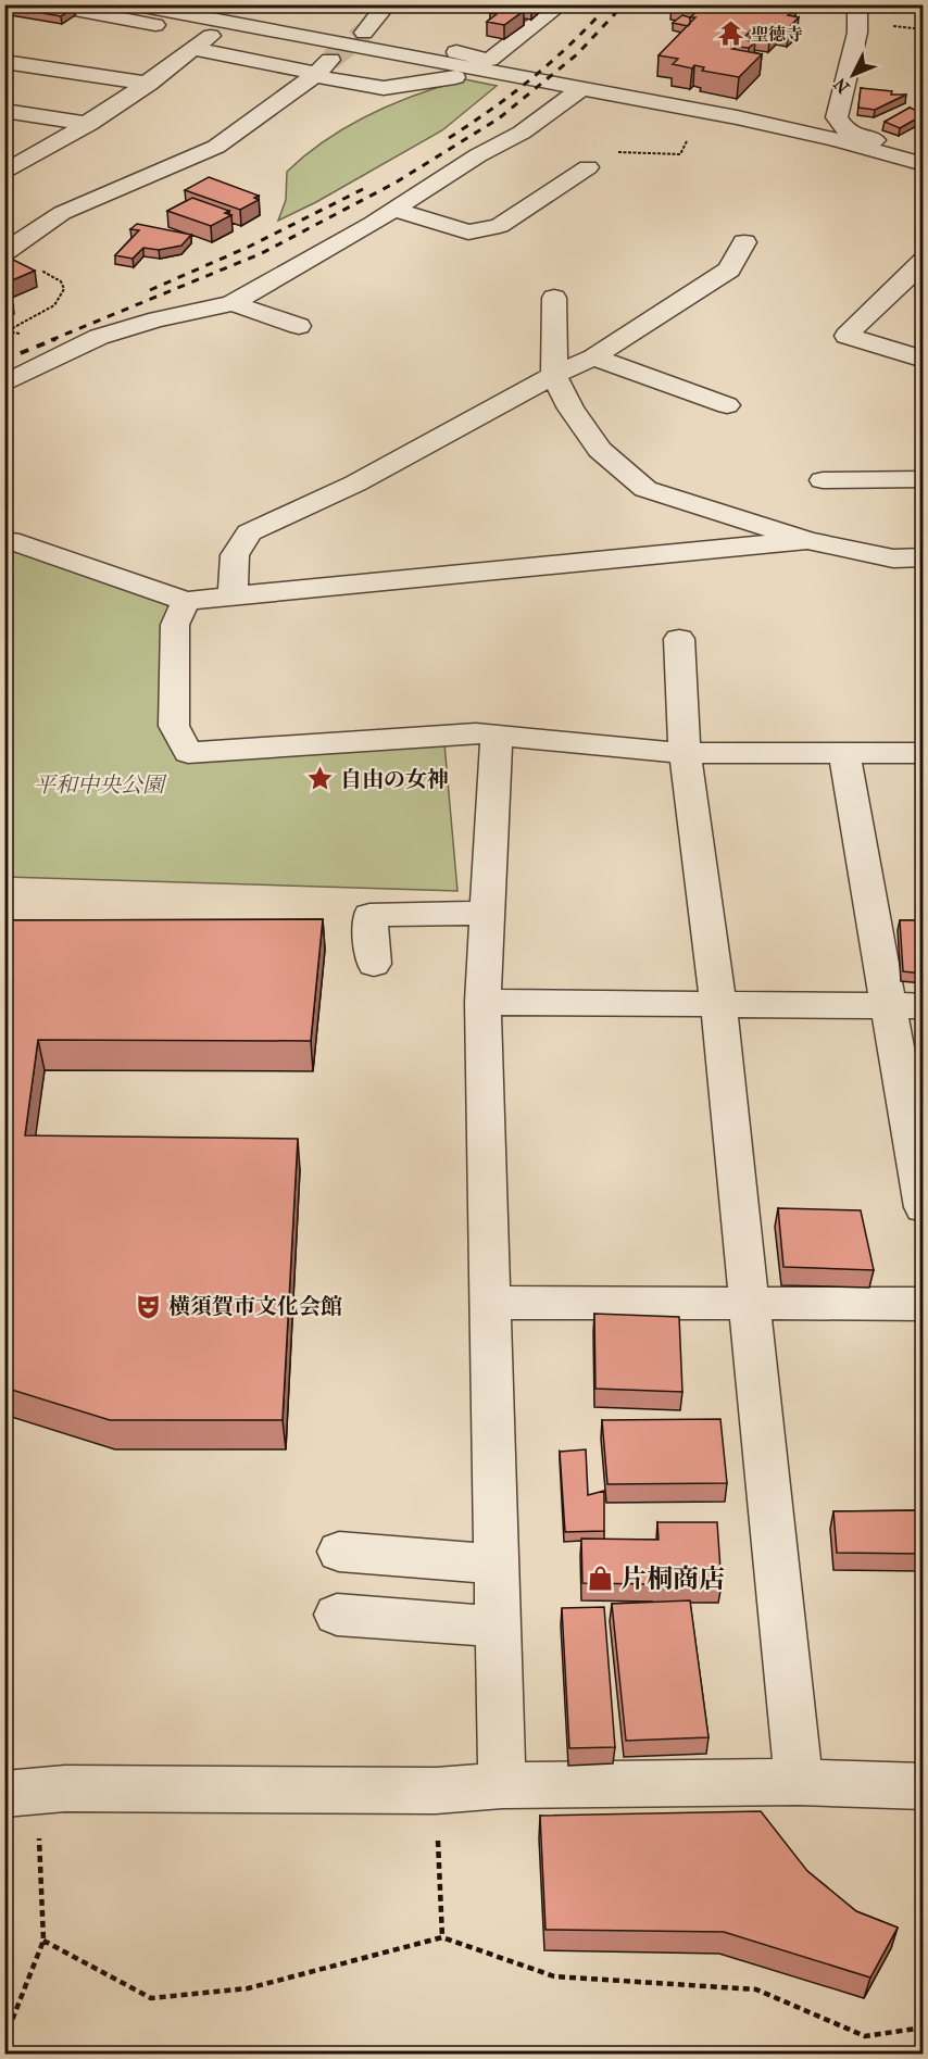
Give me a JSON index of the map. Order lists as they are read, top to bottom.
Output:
{
  "parks": ["平和中央公園"],
  "places": {
    "temple": ["聖徳寺"],
    "place": ["自由の女神"],
    "theatre": ["横須賀市文化会館"],
    "shop": ["片桐商店"]
  },
  "north": "bottom left"
}
